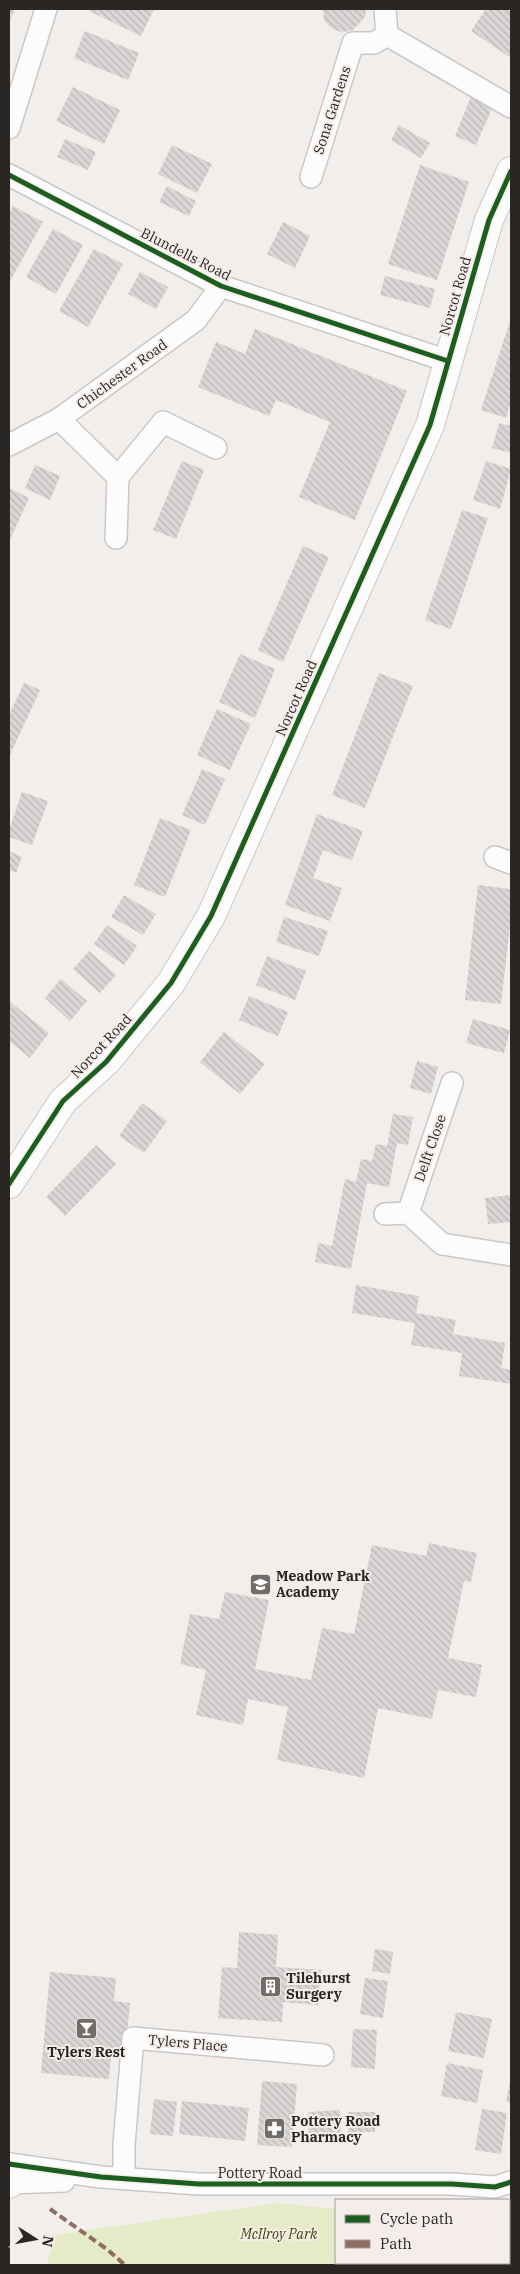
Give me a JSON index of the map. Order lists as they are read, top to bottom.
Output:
{
  "streets": {
    "street": [
      "Sona Gardens",
      "Blundells Road",
      "Norcot Road",
      "Chichester Road",
      "Delft Close",
      "Tylers Place",
      "Pottery Road"
    ]
  },
  "crossings": [
    ["Blundells Road", "Norcot Road"],
    ["Blundells Road", "Chichester Road"],
    ["Tylers Place", "Pottery Road"]
  ],
  "parks": ["McIlroy Park"],
  "places": {
    "school or university": ["Meadow Park Academy"],
    "building": ["Tilehurst Surgery"],
    "bar": ["Tylers Rest"],
    "pharmacy": ["Pottery Road Pharmacy"]
  },
  "legend": ["Cycle path", "Path"],
  "north": "right"
}
